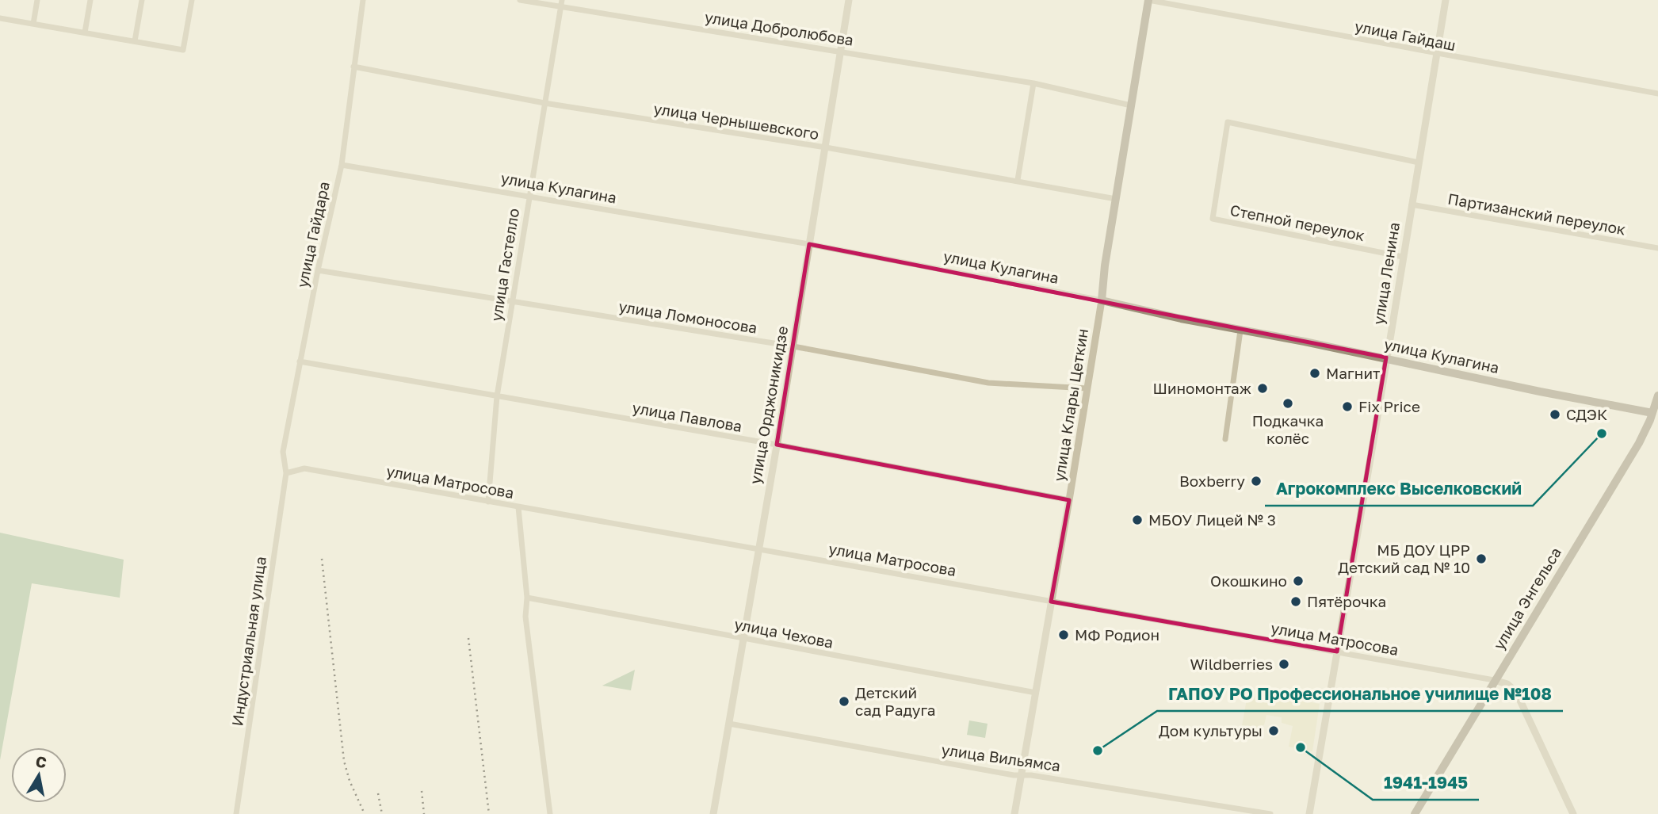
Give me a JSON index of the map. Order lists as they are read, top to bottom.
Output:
{
  "streets": {
    "main road": ["улица Кулагина", "улица Клары Цеткин", "улица Энгельса"],
    "street": [
      "улица Добролюбова",
      "улица Гайдаш",
      "улица Чернышевского",
      "Партизанский переулок",
      "Степной переулок",
      "улица Гайдара",
      "улица Гастелло",
      "улица Ленина",
      "улица Ломоносова",
      "улица Орджоникидзе",
      "улица Павлова",
      "улица Матросова",
      "улица Чехова",
      "Индустриальная улица",
      "улица Вильямса"
    ]
  },
  "crossings": [
    ["улица Добролюбова", "улица Гастелло"],
    ["улица Добролюбова", "улица Орджоникидзе"],
    ["улица Добролюбова", "улица Клары Цеткин"],
    ["улица Гайдаш", "улица Ленина"],
    ["улица Гайдаш", "улица Клары Цеткин"],
    ["улица Чернышевского", "улица Гайдара"],
    ["улица Чернышевского", "улица Гастелло"],
    ["улица Чернышевского", "улица Орджоникидзе"],
    ["улица Чернышевского", "улица Клары Цеткин"],
    ["улица Кулагина", "улица Гайдара"],
    ["улица Кулагина", "улица Гастелло"],
    ["улица Кулагина", "улица Ленина"],
    ["улица Кулагина", "улица Орджоникидзе"],
    ["улица Кулагина", "улица Клары Цеткин"],
    ["улица Кулагина", "улица Энгельса"],
    ["Партизанский переулок", "улица Ленина"],
    ["Степной переулок", "улица Ленина"],
    ["улица Гайдара", "улица Ломоносова"],
    ["улица Гайдара", "улица Павлова"],
    ["улица Гайдара", "улица Матросова"],
    ["улица Гайдара", "Индустриальная улица"],
    ["улица Гастелло", "улица Ломоносова"],
    ["улица Гастелло", "улица Павлова"],
    ["улица Гастелло", "улица Матросова"],
    ["улица Ленина", "улица Матросова"],
    ["улица Ломоносова", "улица Орджоникидзе"],
    ["улица Ломоносова", "улица Клары Цеткин"],
    ["улица Орджоникидзе", "улица Павлова"],
    ["улица Орджоникидзе", "улица Матросова"],
    ["улица Орджоникидзе", "улица Чехова"],
    ["улица Орджоникидзе", "улица Вильямса"],
    ["улица Клары Цеткин", "улица Павлова"],
    ["улица Клары Цеткин", "улица Матросова"],
    ["улица Клары Цеткин", "улица Чехова"],
    ["улица Клары Цеткин", "улица Вильямса"],
    ["улица Матросова", "улица Энгельса"],
    ["улица Матросова", "Индустриальная улица"]
  ],
  "places": [
    "Магнит",
    "Шиномонтаж",
    "Подкачка колёс",
    "Fix Price",
    "СДЭК",
    "Агрокомплекс Выселковский",
    "Boxberry",
    "МБОУ Лицей № 3",
    "МБ ДОУ ЦРР Детский сад № 10",
    "Окошкино",
    "Пятёрочка",
    "МФ Родион",
    "Wildberries",
    "Детский сад Радуга",
    "Дом культуры",
    "1941-1945",
    "ГАПОУ РО Профессиональное училище №108"
  ],
  "north": "top"
}
